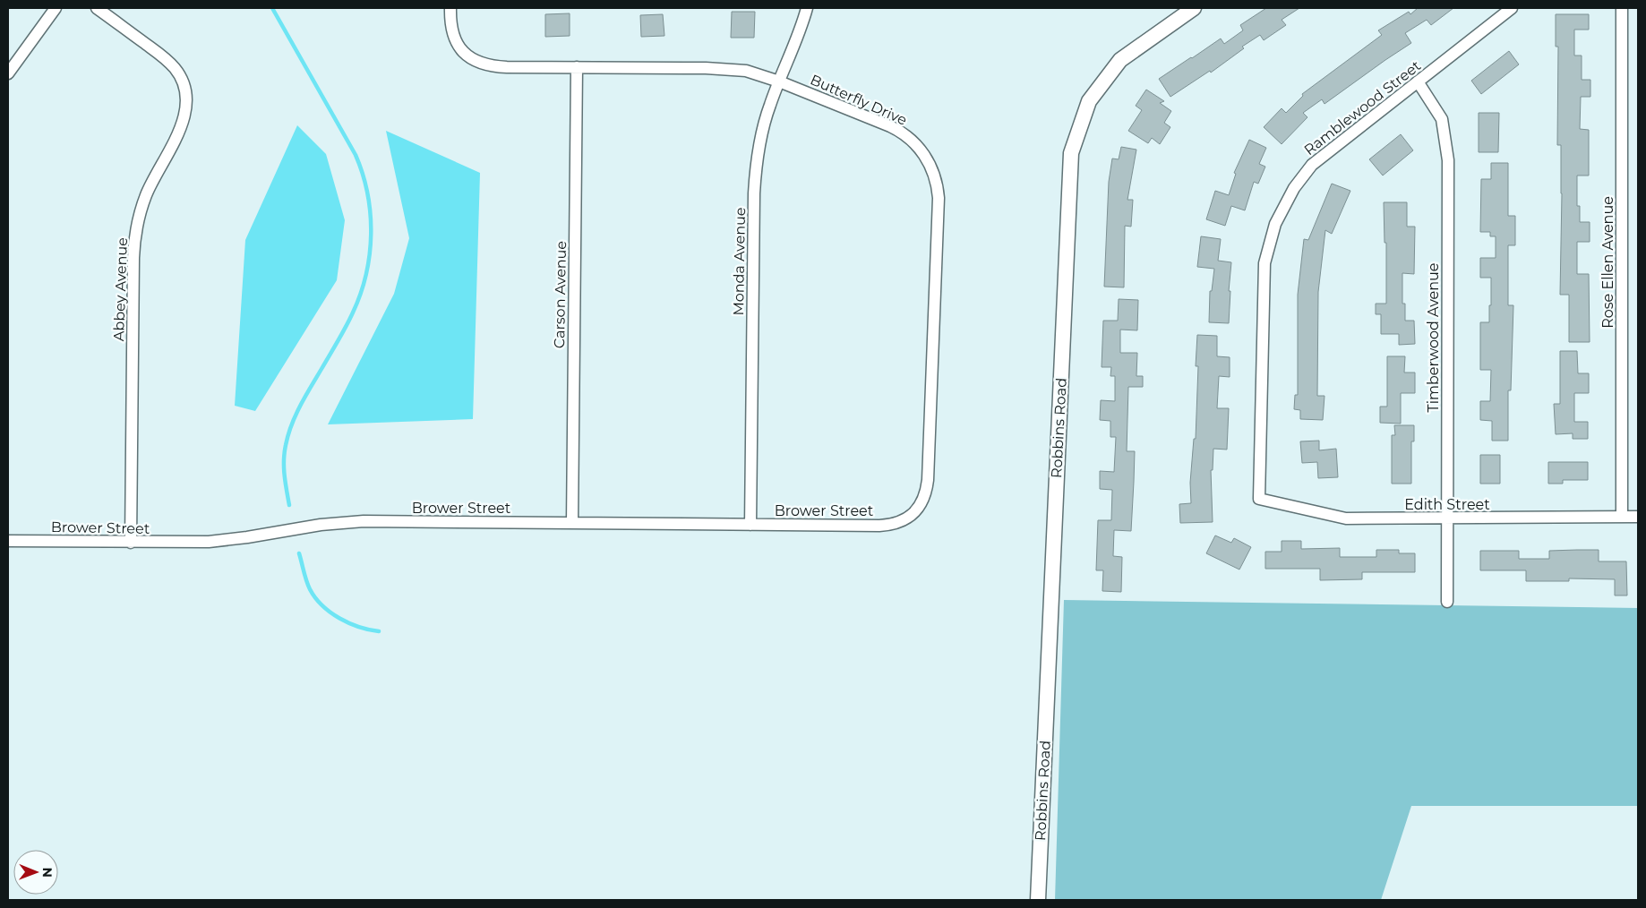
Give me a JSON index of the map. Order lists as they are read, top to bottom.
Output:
{
  "streets": {
    "street": [
      "Butterfly Drive",
      "Ramblewood Street",
      "Monda Avenue",
      "Rose Ellen Avenue",
      "Abbey Avenue",
      "Carson Avenue",
      "Timberwood Avenue",
      "Robbins Road",
      "Edith Street",
      "Brower Street"
    ]
  },
  "crossings": [
    ["Butterfly Drive", "Monda Avenue"],
    ["Butterfly Drive", "Carson Avenue"],
    ["Butterfly Drive", "Brower Street"],
    ["Ramblewood Street", "Timberwood Avenue"],
    ["Ramblewood Street", "Edith Street"],
    ["Monda Avenue", "Brower Street"],
    ["Rose Ellen Avenue", "Edith Street"],
    ["Abbey Avenue", "Brower Street"],
    ["Carson Avenue", "Brower Street"],
    ["Timberwood Avenue", "Edith Street"]
  ],
  "north": "right"
}
